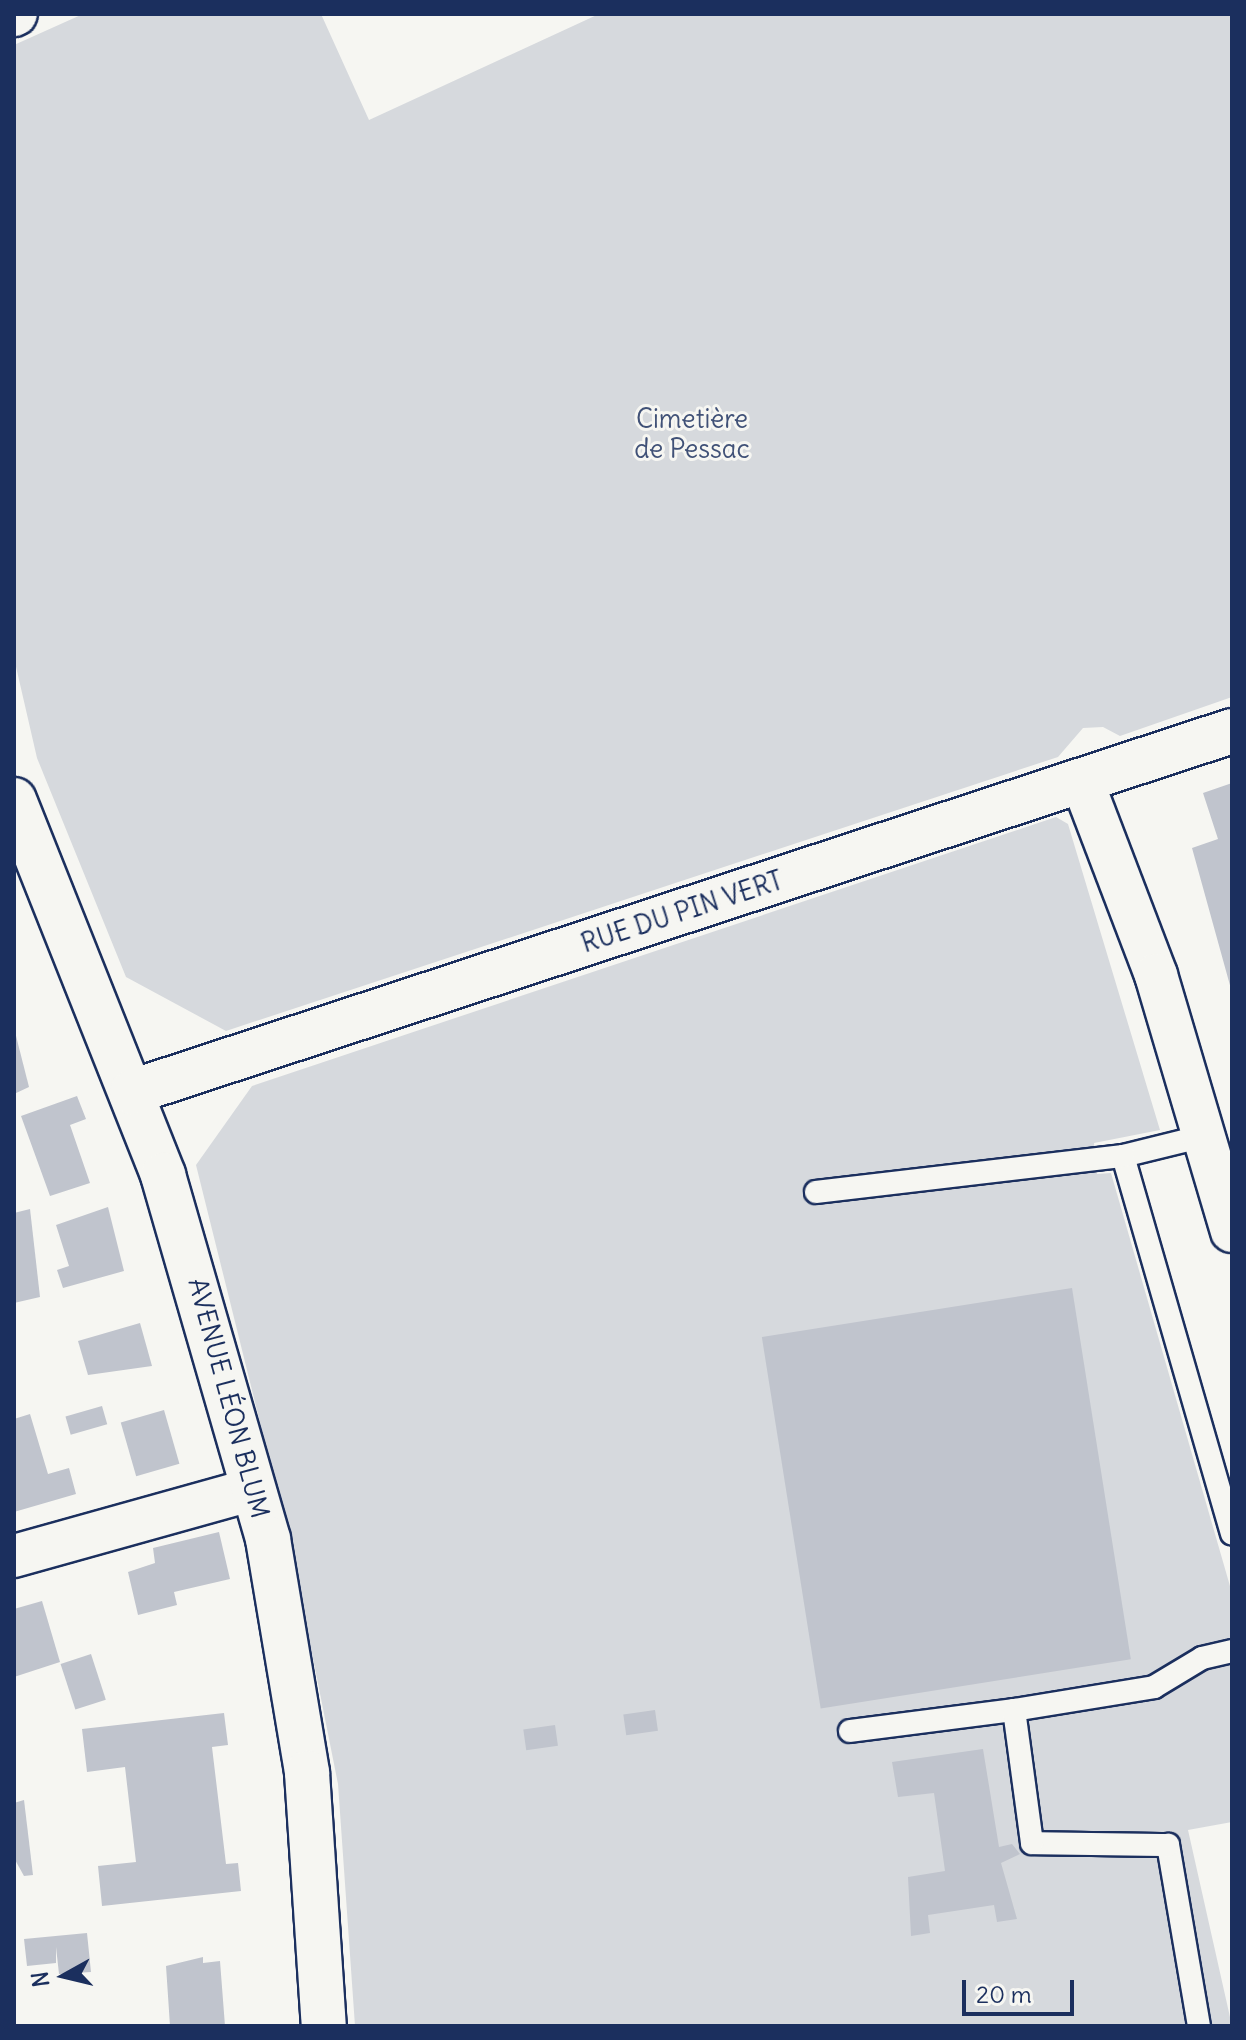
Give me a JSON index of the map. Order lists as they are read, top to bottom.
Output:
{
  "streets": {
    "street": ["RUE DU PIN VERT", "AVENUE LÉON BLUM"]
  },
  "crossings": [
    ["RUE DU PIN VERT", "AVENUE LÉON BLUM"]
  ],
  "parks": ["Cimetière de Pessac"],
  "scale_bar": "20 m",
  "north": "left"
}
